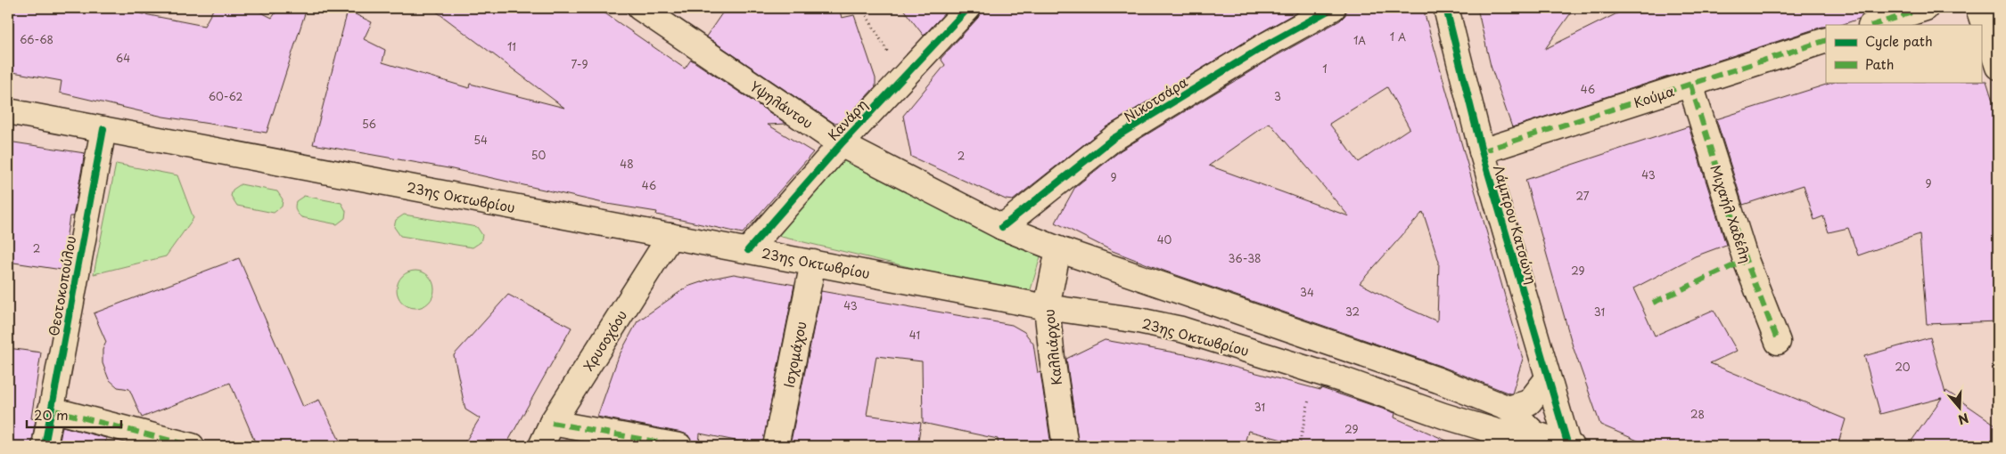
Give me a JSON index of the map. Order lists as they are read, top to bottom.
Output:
{
  "streets": {
    "street": [
      "Κούμα",
      "Νικοτσάρα",
      "Υψηλάντου",
      "Κανάρη",
      "23ης Οκτωβρίου",
      "Μιχαήλ Χαδέλη",
      "Λάμπρου Κατσώνη",
      "Θεοτοκοπούλου",
      "Χρυσοχόου",
      "Καλλιάρχου",
      "Ισχομάχου"
    ]
  },
  "crossings": [
    ["Κούμα", "Μιχαήλ Χαδέλη"],
    ["Κούμα", "Λάμπρου Κατσώνη"],
    ["Νικοτσάρα", "Υψηλάντου"],
    ["Νικοτσάρα", "23ης Οκτωβρίου"],
    ["Υψηλάντου", "Κανάρη"],
    ["Υψηλάντου", "23ης Οκτωβρίου"],
    ["Κανάρη", "23ης Οκτωβρίου"],
    ["23ης Οκτωβρίου", "Λάμπρου Κατσώνη"],
    ["23ης Οκτωβρίου", "Θεοτοκοπούλου"],
    ["23ης Οκτωβρίου", "Χρυσοχόου"],
    ["23ης Οκτωβρίου", "Καλλιάρχου"],
    ["23ης Οκτωβρίου", "Ισχομάχου"]
  ],
  "house_numbers": [
    "1 A",
    "66-68",
    "1A",
    "11",
    "64",
    "7-9",
    "1",
    "46",
    "60-62",
    "3",
    "56",
    "54",
    "50",
    "2",
    "48",
    "43",
    "9",
    "9",
    "46",
    "27",
    "40",
    "2",
    "36-38",
    "29",
    "34",
    "43",
    "32",
    "31",
    "41",
    "20",
    "31",
    "28",
    "29"
  ],
  "legend": ["Cycle path", "Path"],
  "scale_bar": "20 m",
  "north": "bottom"
}
